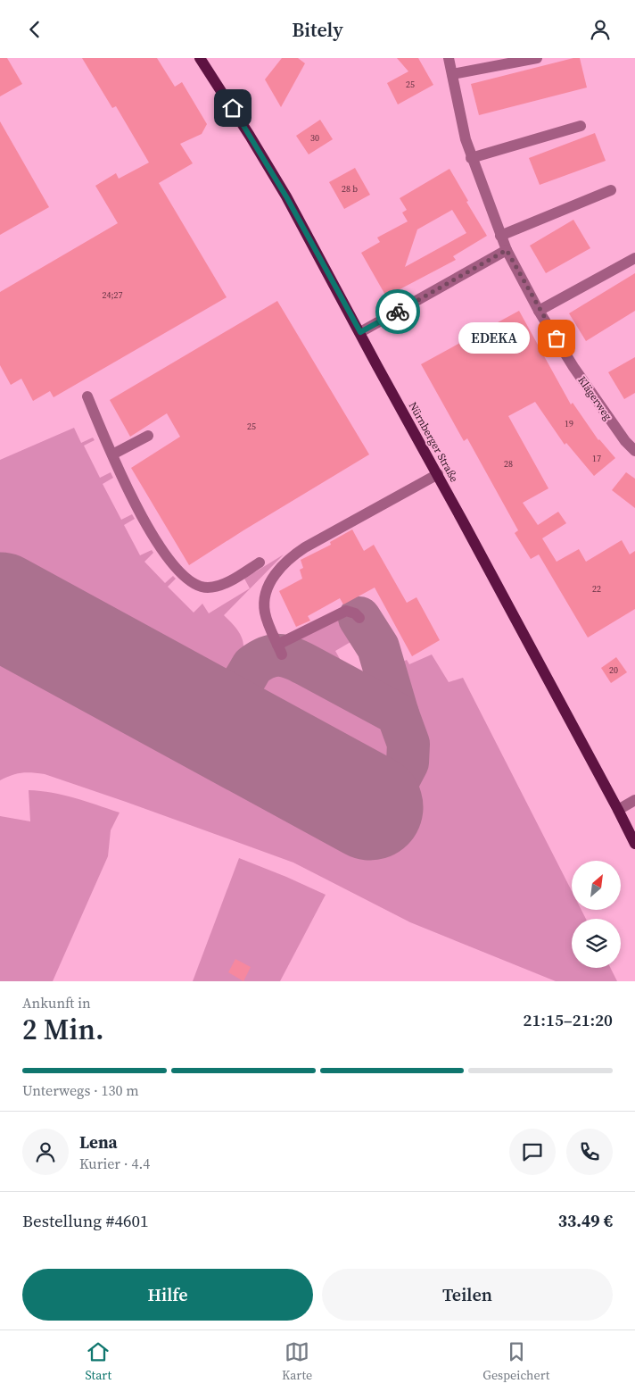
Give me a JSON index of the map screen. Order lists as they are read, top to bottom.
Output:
{
  "streets": {
    "main road": ["Nürnberger Straße"],
    "street": ["Klägerweg"]
  },
  "places": ["EDEKA"],
  "house_numbers": [
    "25",
    "30",
    "28 b",
    "24;27",
    "19",
    "25",
    "17",
    "28",
    "22",
    "20"
  ],
  "north": "top right",
  "page": {
    "header": "Bitely",
    "bubble": "EDEKA",
    "heading": ["2 Min.", "Ankunft in", "21:15–21:20"],
    "panel": [
      "Lena",
      "Kurier · 4.4",
      "Bestellung #4601",
      "33.49 €"
    ],
    "bar": "Unterwegs · 130 m",
    "buttons": ["Hilfe", "Teilen"],
    "tabs": ["Start", "Karte", "Gespeichert"]
  }
}
